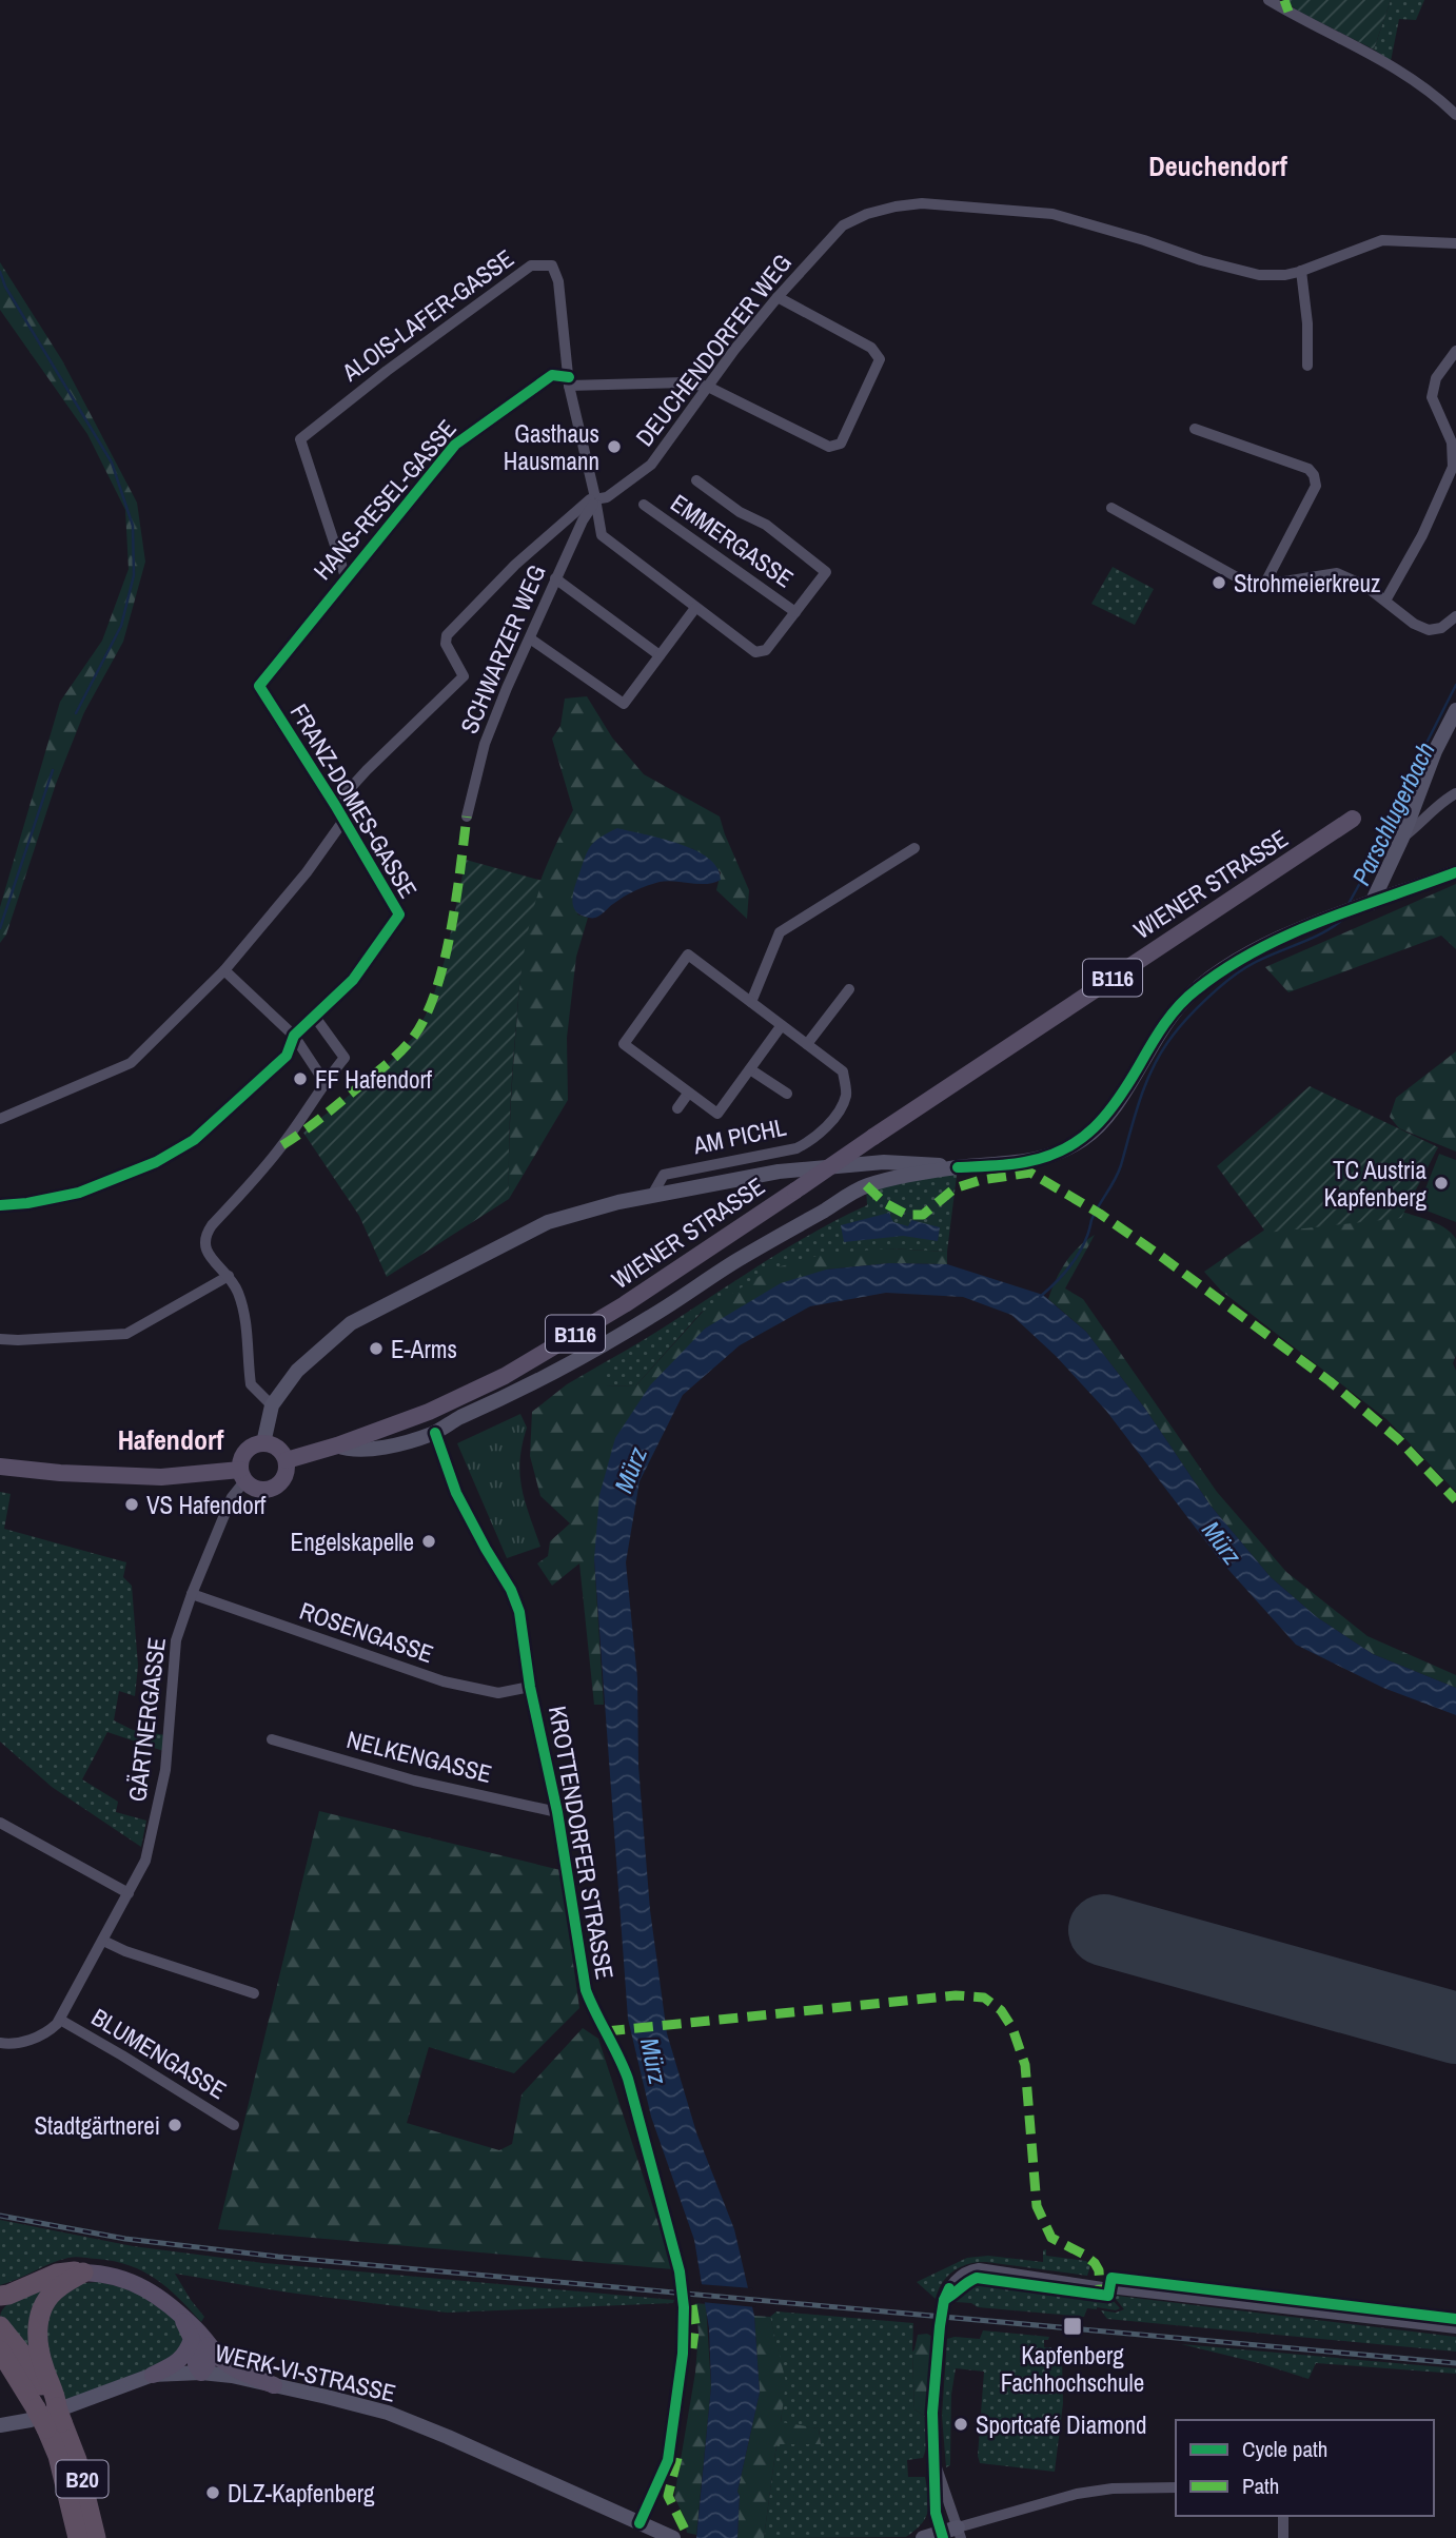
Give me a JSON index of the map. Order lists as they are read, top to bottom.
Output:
{
  "streets": {
    "highway": ["B20"],
    "main road": ["WIENER STRASSE", "B116", "WERK-VI-STRASSE"],
    "street": [
      "ALOIS-LAFER-GASSE",
      "DEUCHENDORFER WEG",
      "HANS-RESEL-GASSE",
      "EMMERGASSE",
      "SCHWARZER WEG",
      "FRANZ-DOMES-GASSE",
      "AM PICHL",
      "ROSENGASSE",
      "GÄRTNERGASSE",
      "NELKENGASSE",
      "KROTTENDORFER STRASSE",
      "BLUMENGASSE"
    ]
  },
  "crossings": [
    ["ALOIS-LAFER-GASSE", "DEUCHENDORFER WEG"],
    ["ALOIS-LAFER-GASSE", "HANS-RESEL-GASSE"],
    ["ALOIS-LAFER-GASSE", "EMMERGASSE"],
    ["ALOIS-LAFER-GASSE", "SCHWARZER WEG"],
    ["DEUCHENDORFER WEG", "HANS-RESEL-GASSE"],
    ["DEUCHENDORFER WEG", "SCHWARZER WEG"],
    ["DEUCHENDORFER WEG", "FRANZ-DOMES-GASSE"],
    ["HANS-RESEL-GASSE", "FRANZ-DOMES-GASSE"],
    ["WIENER STRASSE", "GÄRTNERGASSE"],
    ["ROSENGASSE", "GÄRTNERGASSE"],
    ["ROSENGASSE", "KROTTENDORFER STRASSE"],
    ["GÄRTNERGASSE", "BLUMENGASSE"],
    ["NELKENGASSE", "KROTTENDORFER STRASSE"],
    ["KROTTENDORFER STRASSE", "WERK-VI-STRASSE"]
  ],
  "districts": ["Deuchendorf", "Hafendorf"],
  "water": ["Parschlugerbach", "Mürz"],
  "places": {
    "other": [
      "Gasthaus Hausmann",
      "Strohmeierkreuz",
      "FF Hafendorf",
      "TC Austria Kapfenberg",
      "E-Arms",
      "VS Hafendorf",
      "Engelskapelle",
      "Stadtgärtnerei",
      "Sportcafé Diamond",
      "DLZ-Kapfenberg"
    ],
    "transit": ["Kapfenberg Fachhochschule"]
  },
  "legend": ["Cycle path", "Path"]
}
